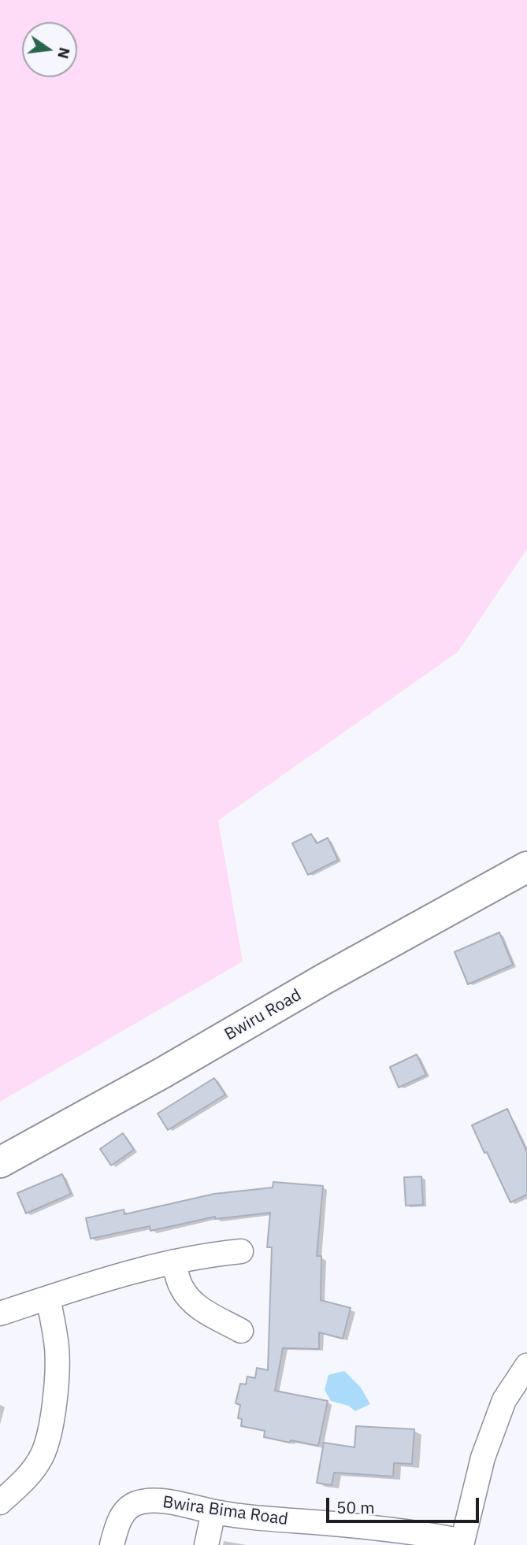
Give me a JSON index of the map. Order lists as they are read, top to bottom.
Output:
{
  "streets": {
    "main road": ["Bwiru Road"],
    "street": ["Bwira Bima Road"]
  },
  "scale_bar": "50 m",
  "north": "right"
}
